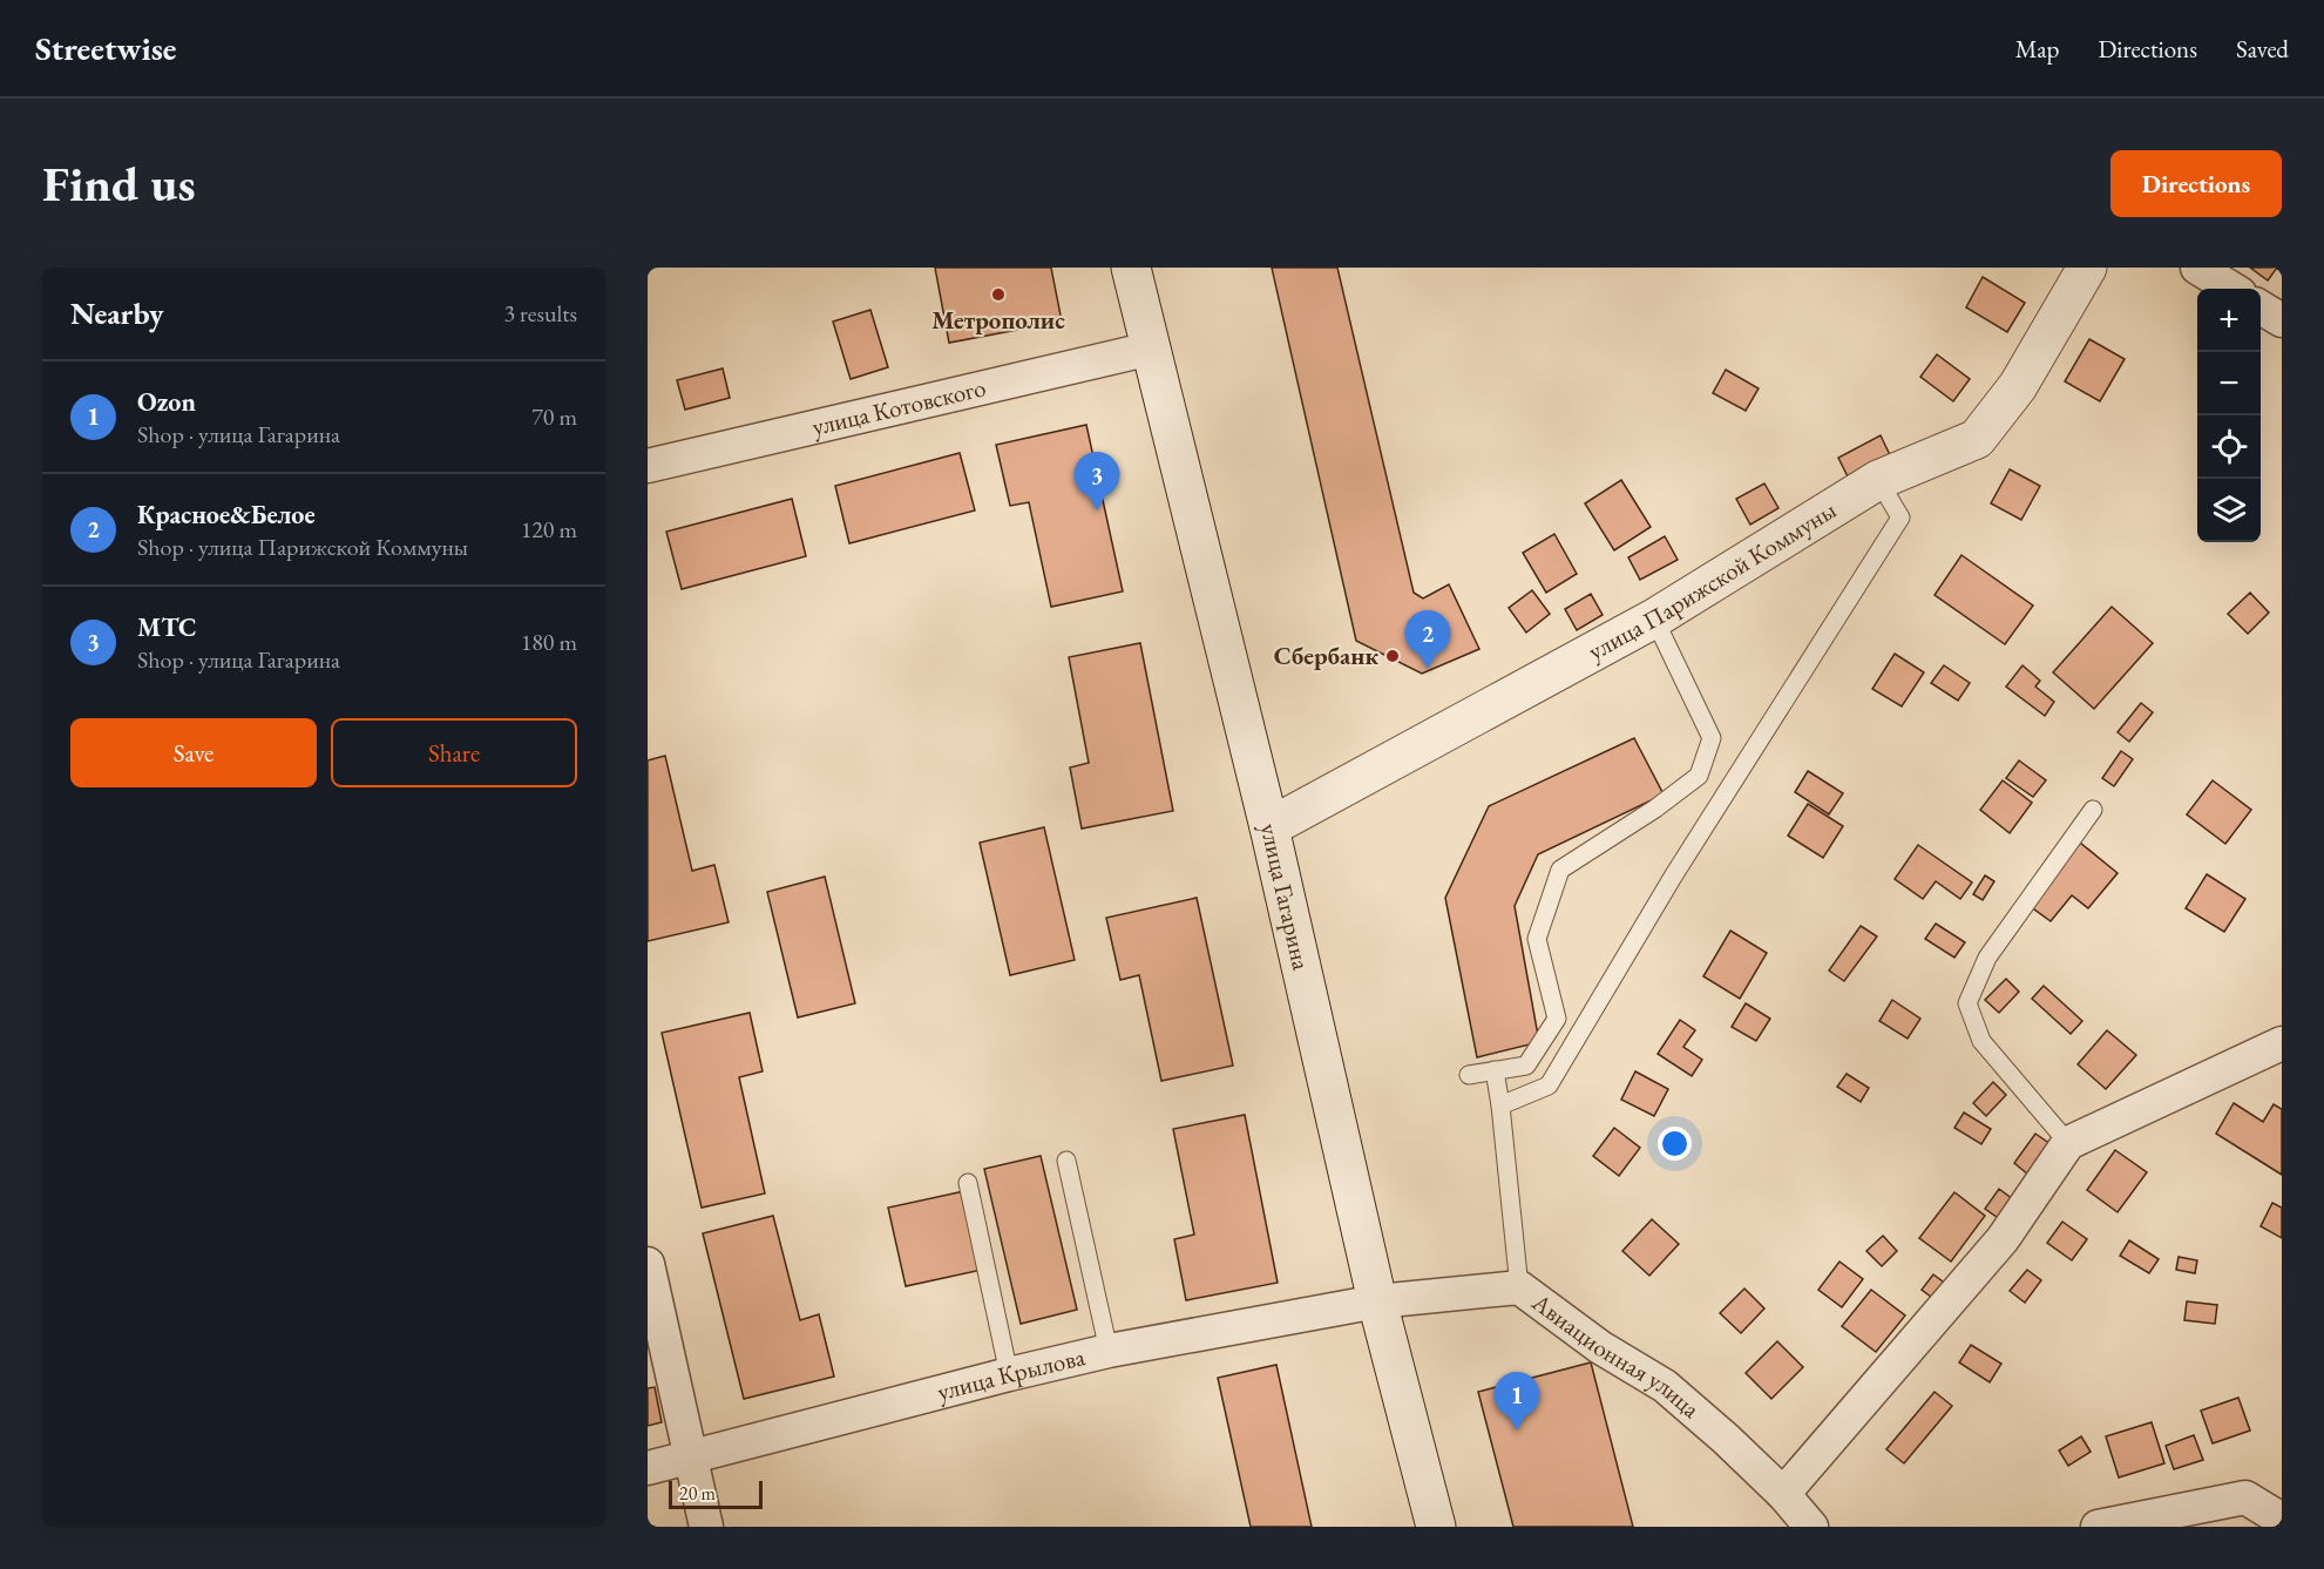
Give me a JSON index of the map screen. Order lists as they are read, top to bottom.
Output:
{
  "streets": {
    "main road": ["улица Парижской Коммуны", "улица Гагарина"],
    "street": ["улица Котовского", "Авиационная улица", "улица Крылова"]
  },
  "crossings": [
    ["улица Котовского", "улица Гагарина"],
    ["улица Парижской Коммуны", "улица Гагарина"],
    ["улица Гагарина", "Авиационная улица"],
    ["улица Гагарина", "улица Крылова"],
    ["Авиационная улица", "улица Крылова"]
  ],
  "places": ["Метрополис", "Сбербанк"],
  "scale_bar": "20 m",
  "page": {
    "header": "Streetwise",
    "nav": ["Map", "Directions", "Saved"],
    "buttons": [
      "Directions",
      ["Save", "Share"]
    ],
    "title": "Find us",
    "heading": ["Nearby", "3 results"],
    "map_buttons": ["+", "−"],
    "list": [
      {
        "mark": "1",
        "name": "Ozon",
        "note": "Shop · улица Гагарина",
        "value": "70 m"
      },
      {
        "mark": "2",
        "name": "Красное&Белое",
        "note": "Shop · улица Парижской Коммуны",
        "value": "120 m"
      },
      {
        "mark": "3",
        "name": "МТС",
        "note": "Shop · улица Гагарина",
        "value": "180 m"
      }
    ],
    "pins": ["3", "2", "1"],
    "scale": "20 m"
  }
}
